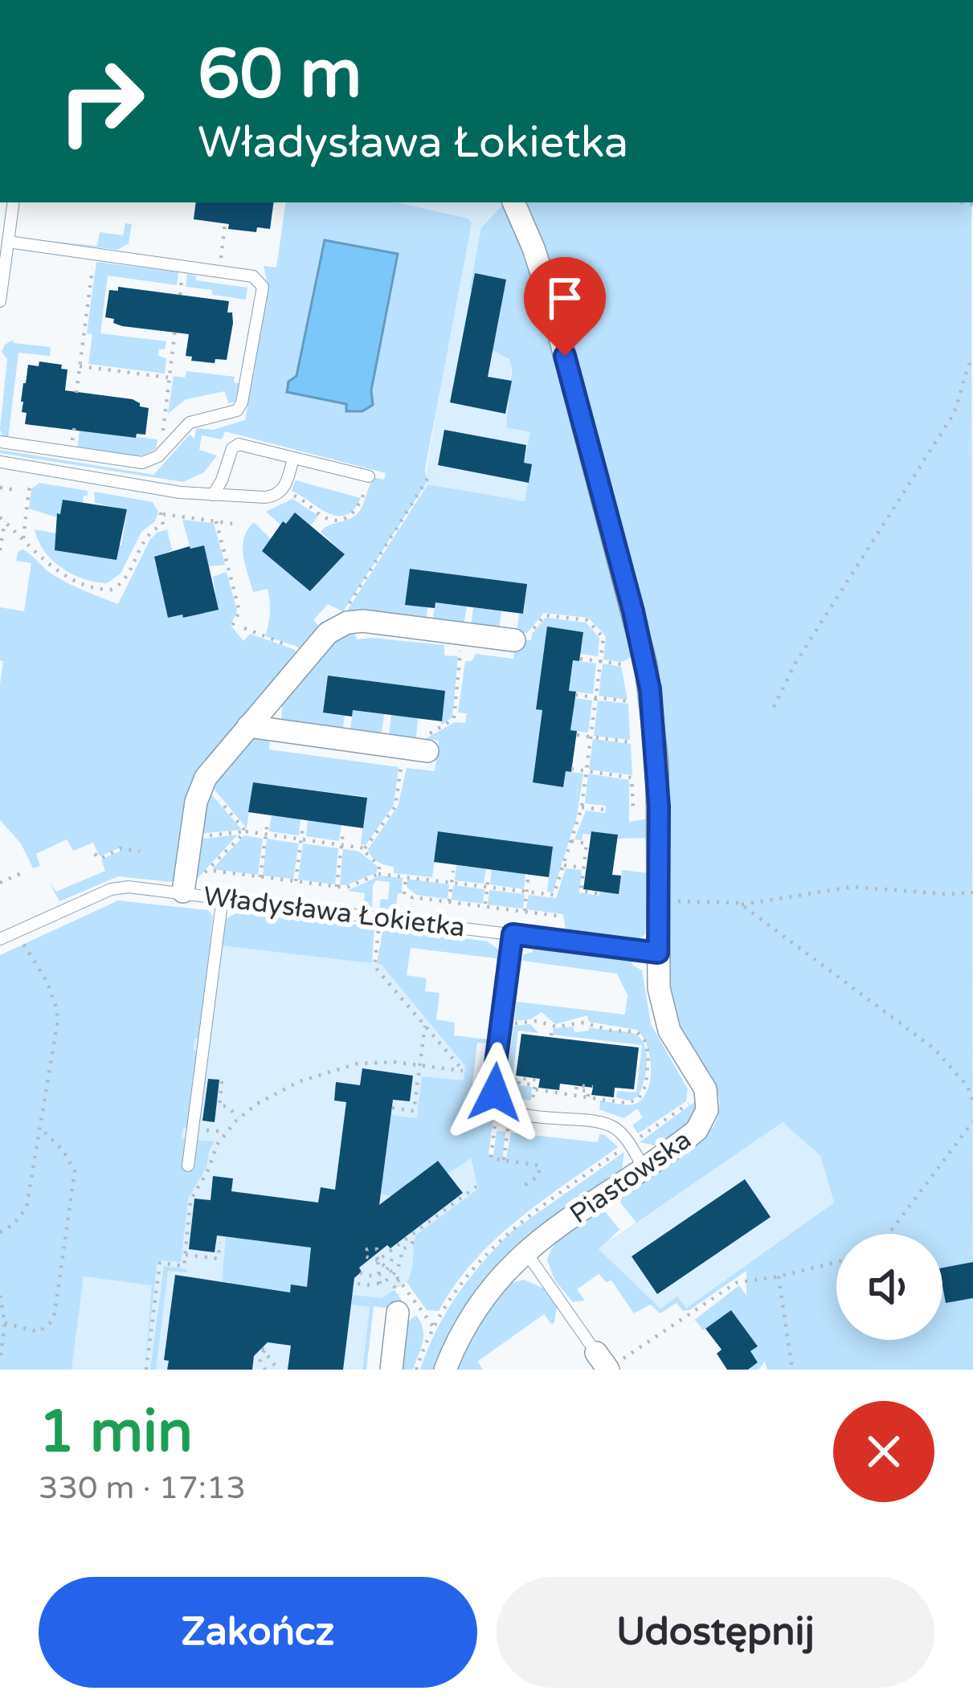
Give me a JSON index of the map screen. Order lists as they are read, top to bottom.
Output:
{
  "streets": {
    "street": ["Piastowska"],
    "lane": ["Władysława Łokietka"]
  },
  "crossings": [
    ["Władysława Łokietka", "Piastowska"]
  ],
  "page": {
    "turn": ["60 m", "Władysława Łokietka"],
    "heading": ["1 min", "330 m · 17:13"],
    "buttons": ["Zakończ", "Udostępnij"]
  }
}
